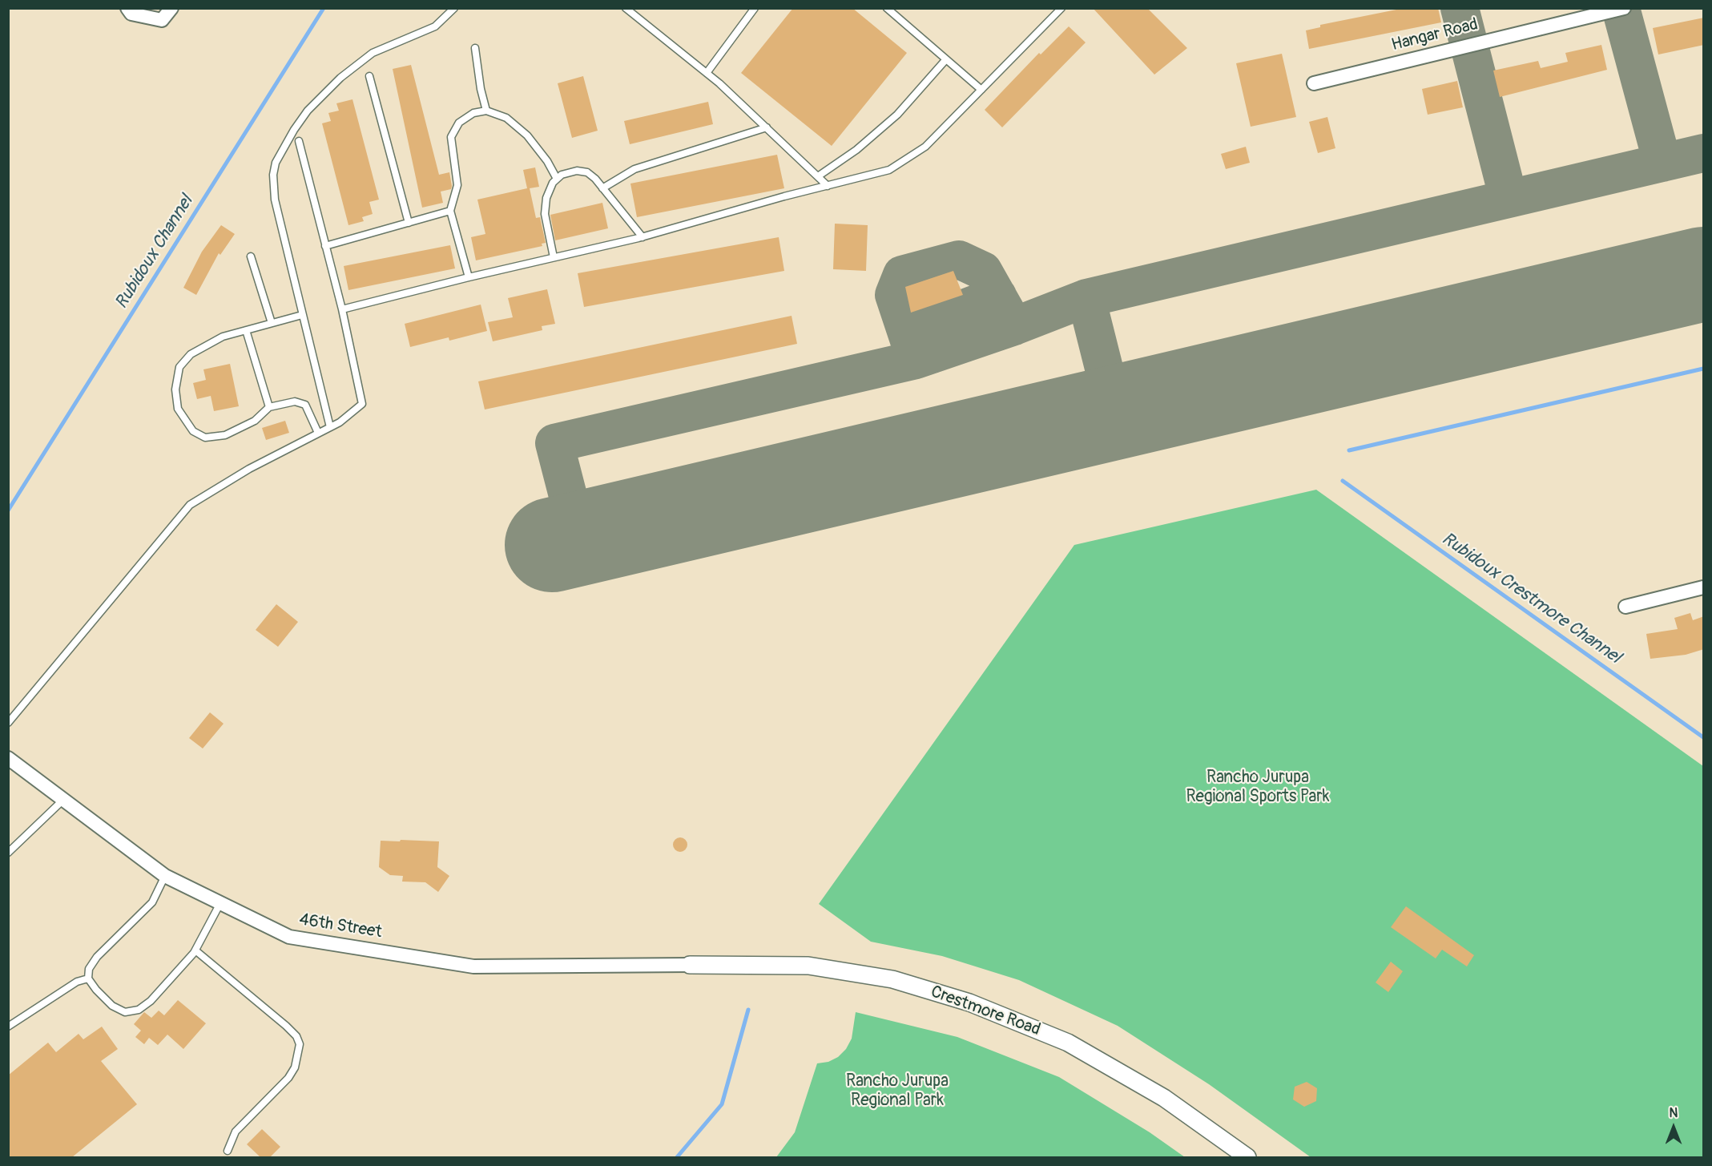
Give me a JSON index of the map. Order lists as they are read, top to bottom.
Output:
{
  "streets": {
    "street": ["Hangar Road", "46th Street", "Crestmore Road"]
  },
  "crossings": [
    ["46th Street", "Crestmore Road"]
  ],
  "water": ["Rubidoux Channel", "Rubidoux Crestmore Channel"],
  "parks": ["Rancho Jurupa Regional Sports Park", "Rancho Jurupa Regional Park"],
  "north": "top"
}
